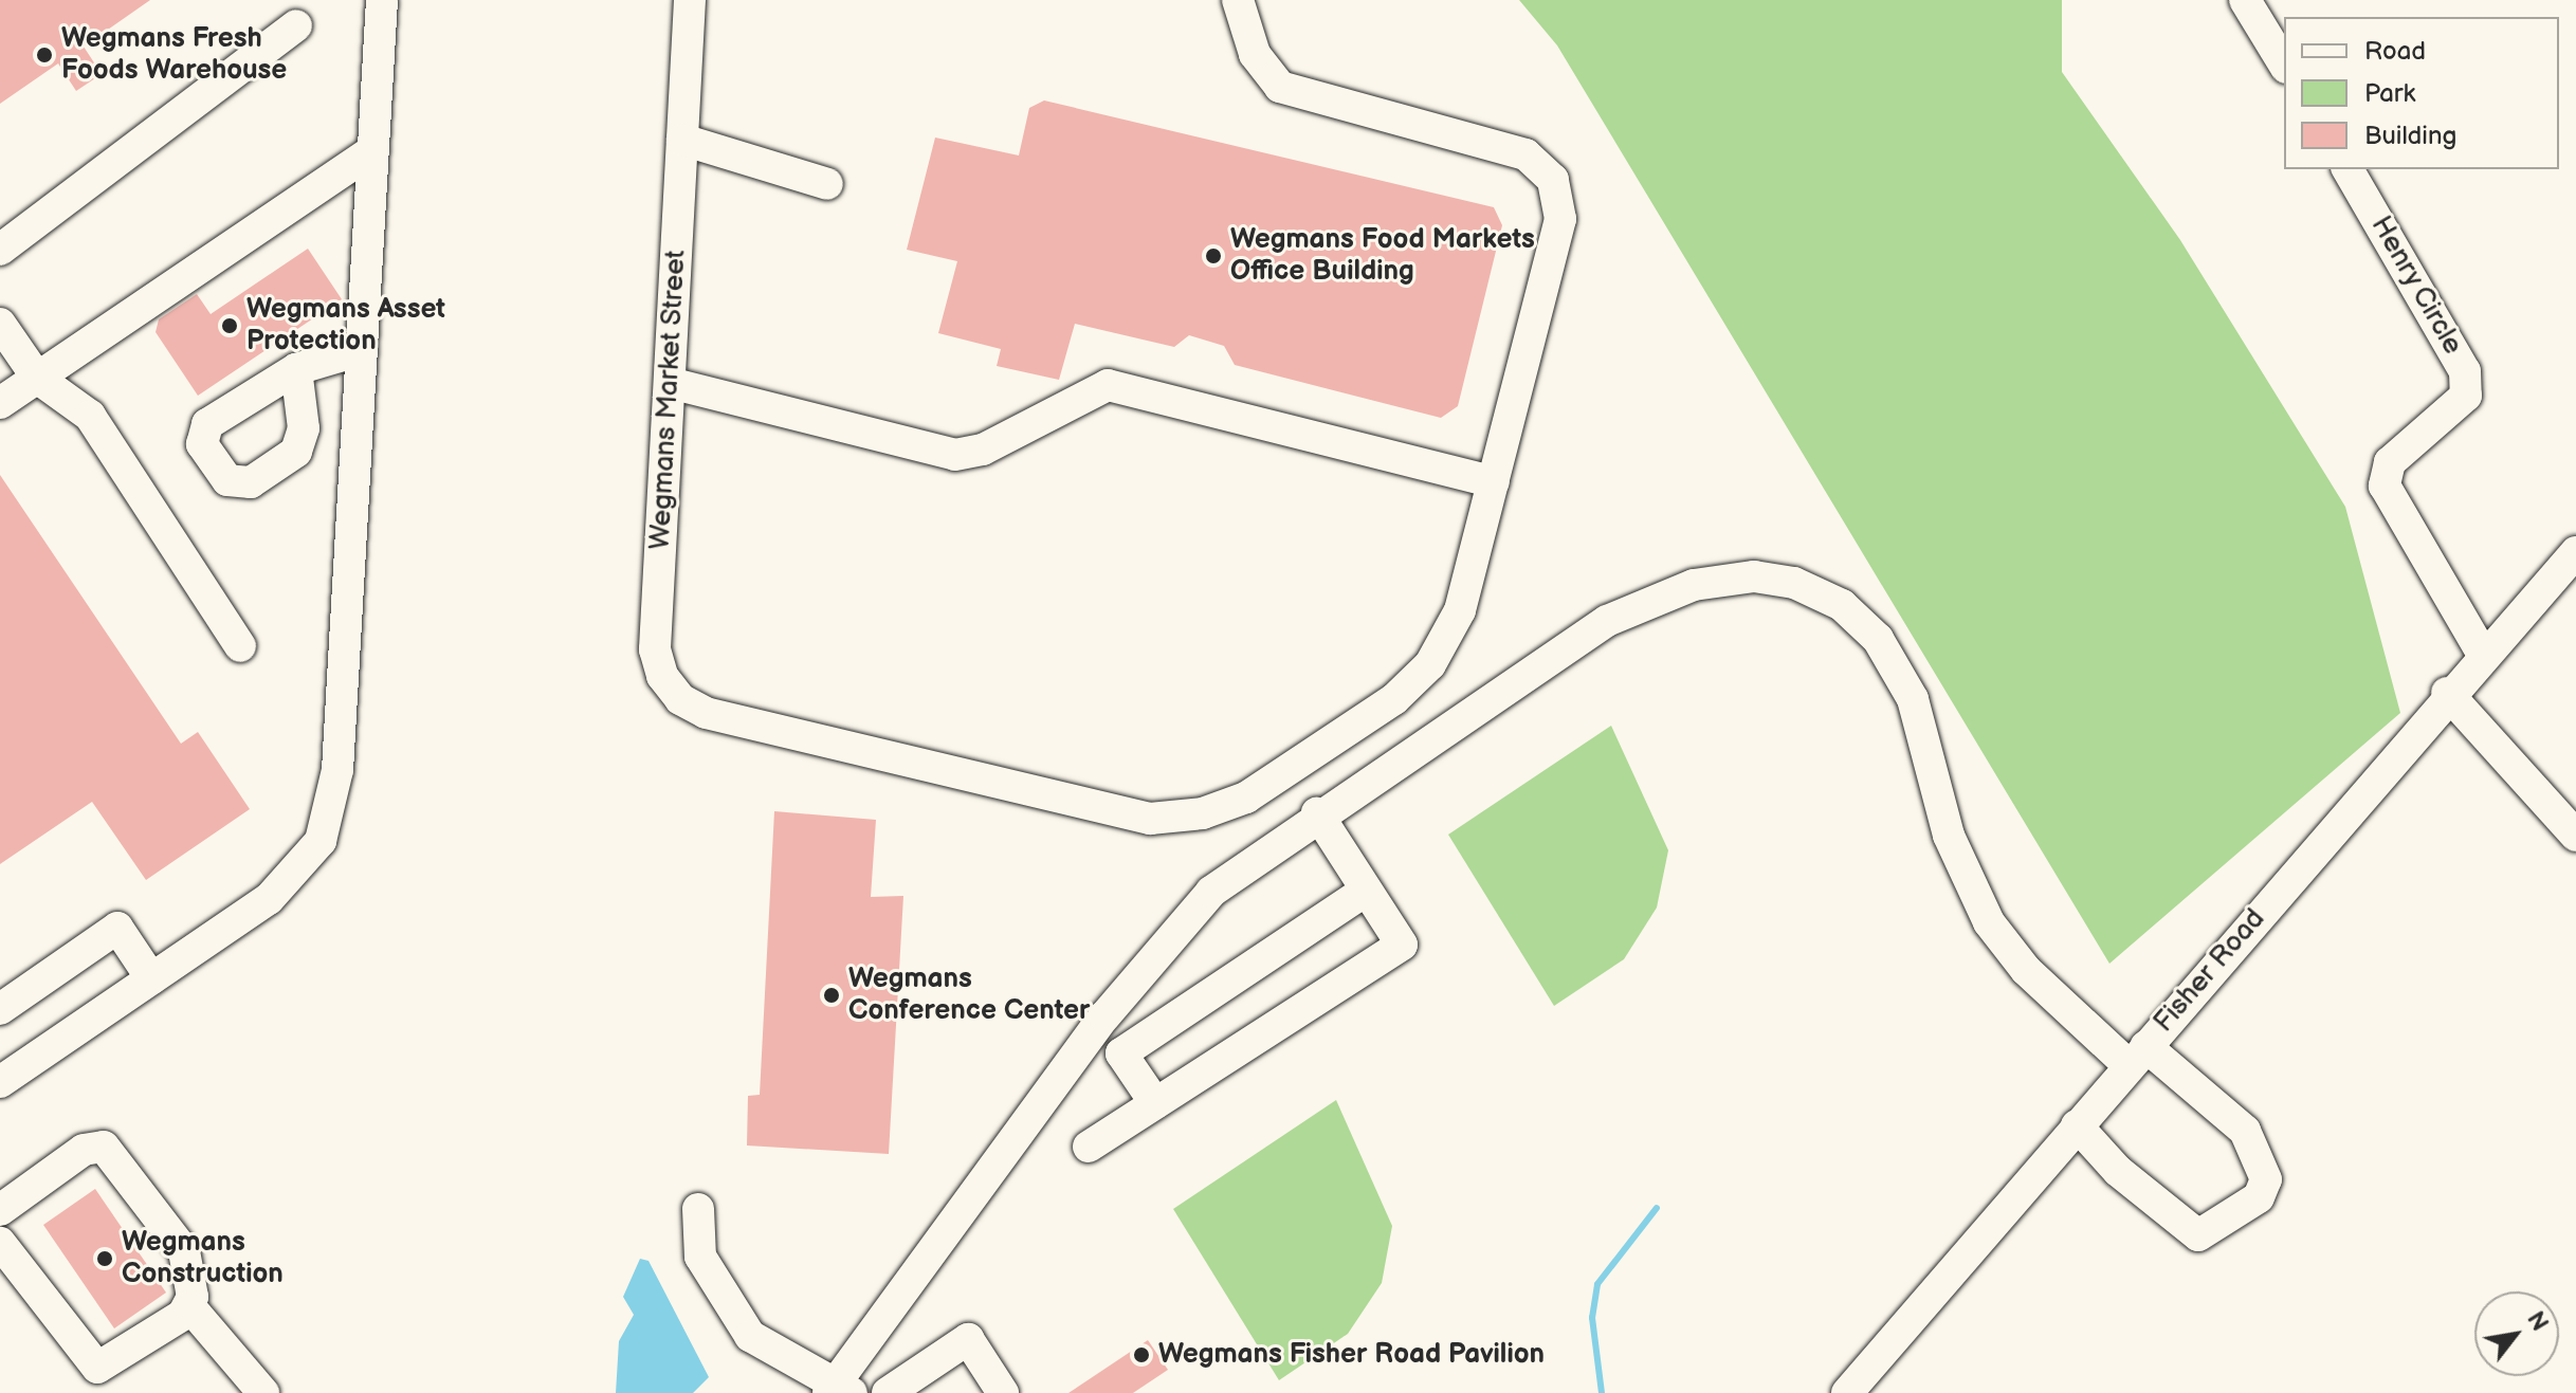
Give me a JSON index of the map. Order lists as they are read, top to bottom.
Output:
{
  "streets": {
    "street": ["Henry Circle", "Wegmans Market Street", "Fisher Road"]
  },
  "crossings": [
    ["Henry Circle", "Fisher Road"]
  ],
  "places": [
    "Wegmans Fresh Foods Warehouse",
    "Wegmans Food Markets Office Building",
    "Wegmans Asset Protection",
    "Wegmans Conference Center",
    "Wegmans Construction",
    "Wegmans Fisher Road Pavilion"
  ],
  "legend": ["Road", "Park", "Building"],
  "north": "top right"
}
